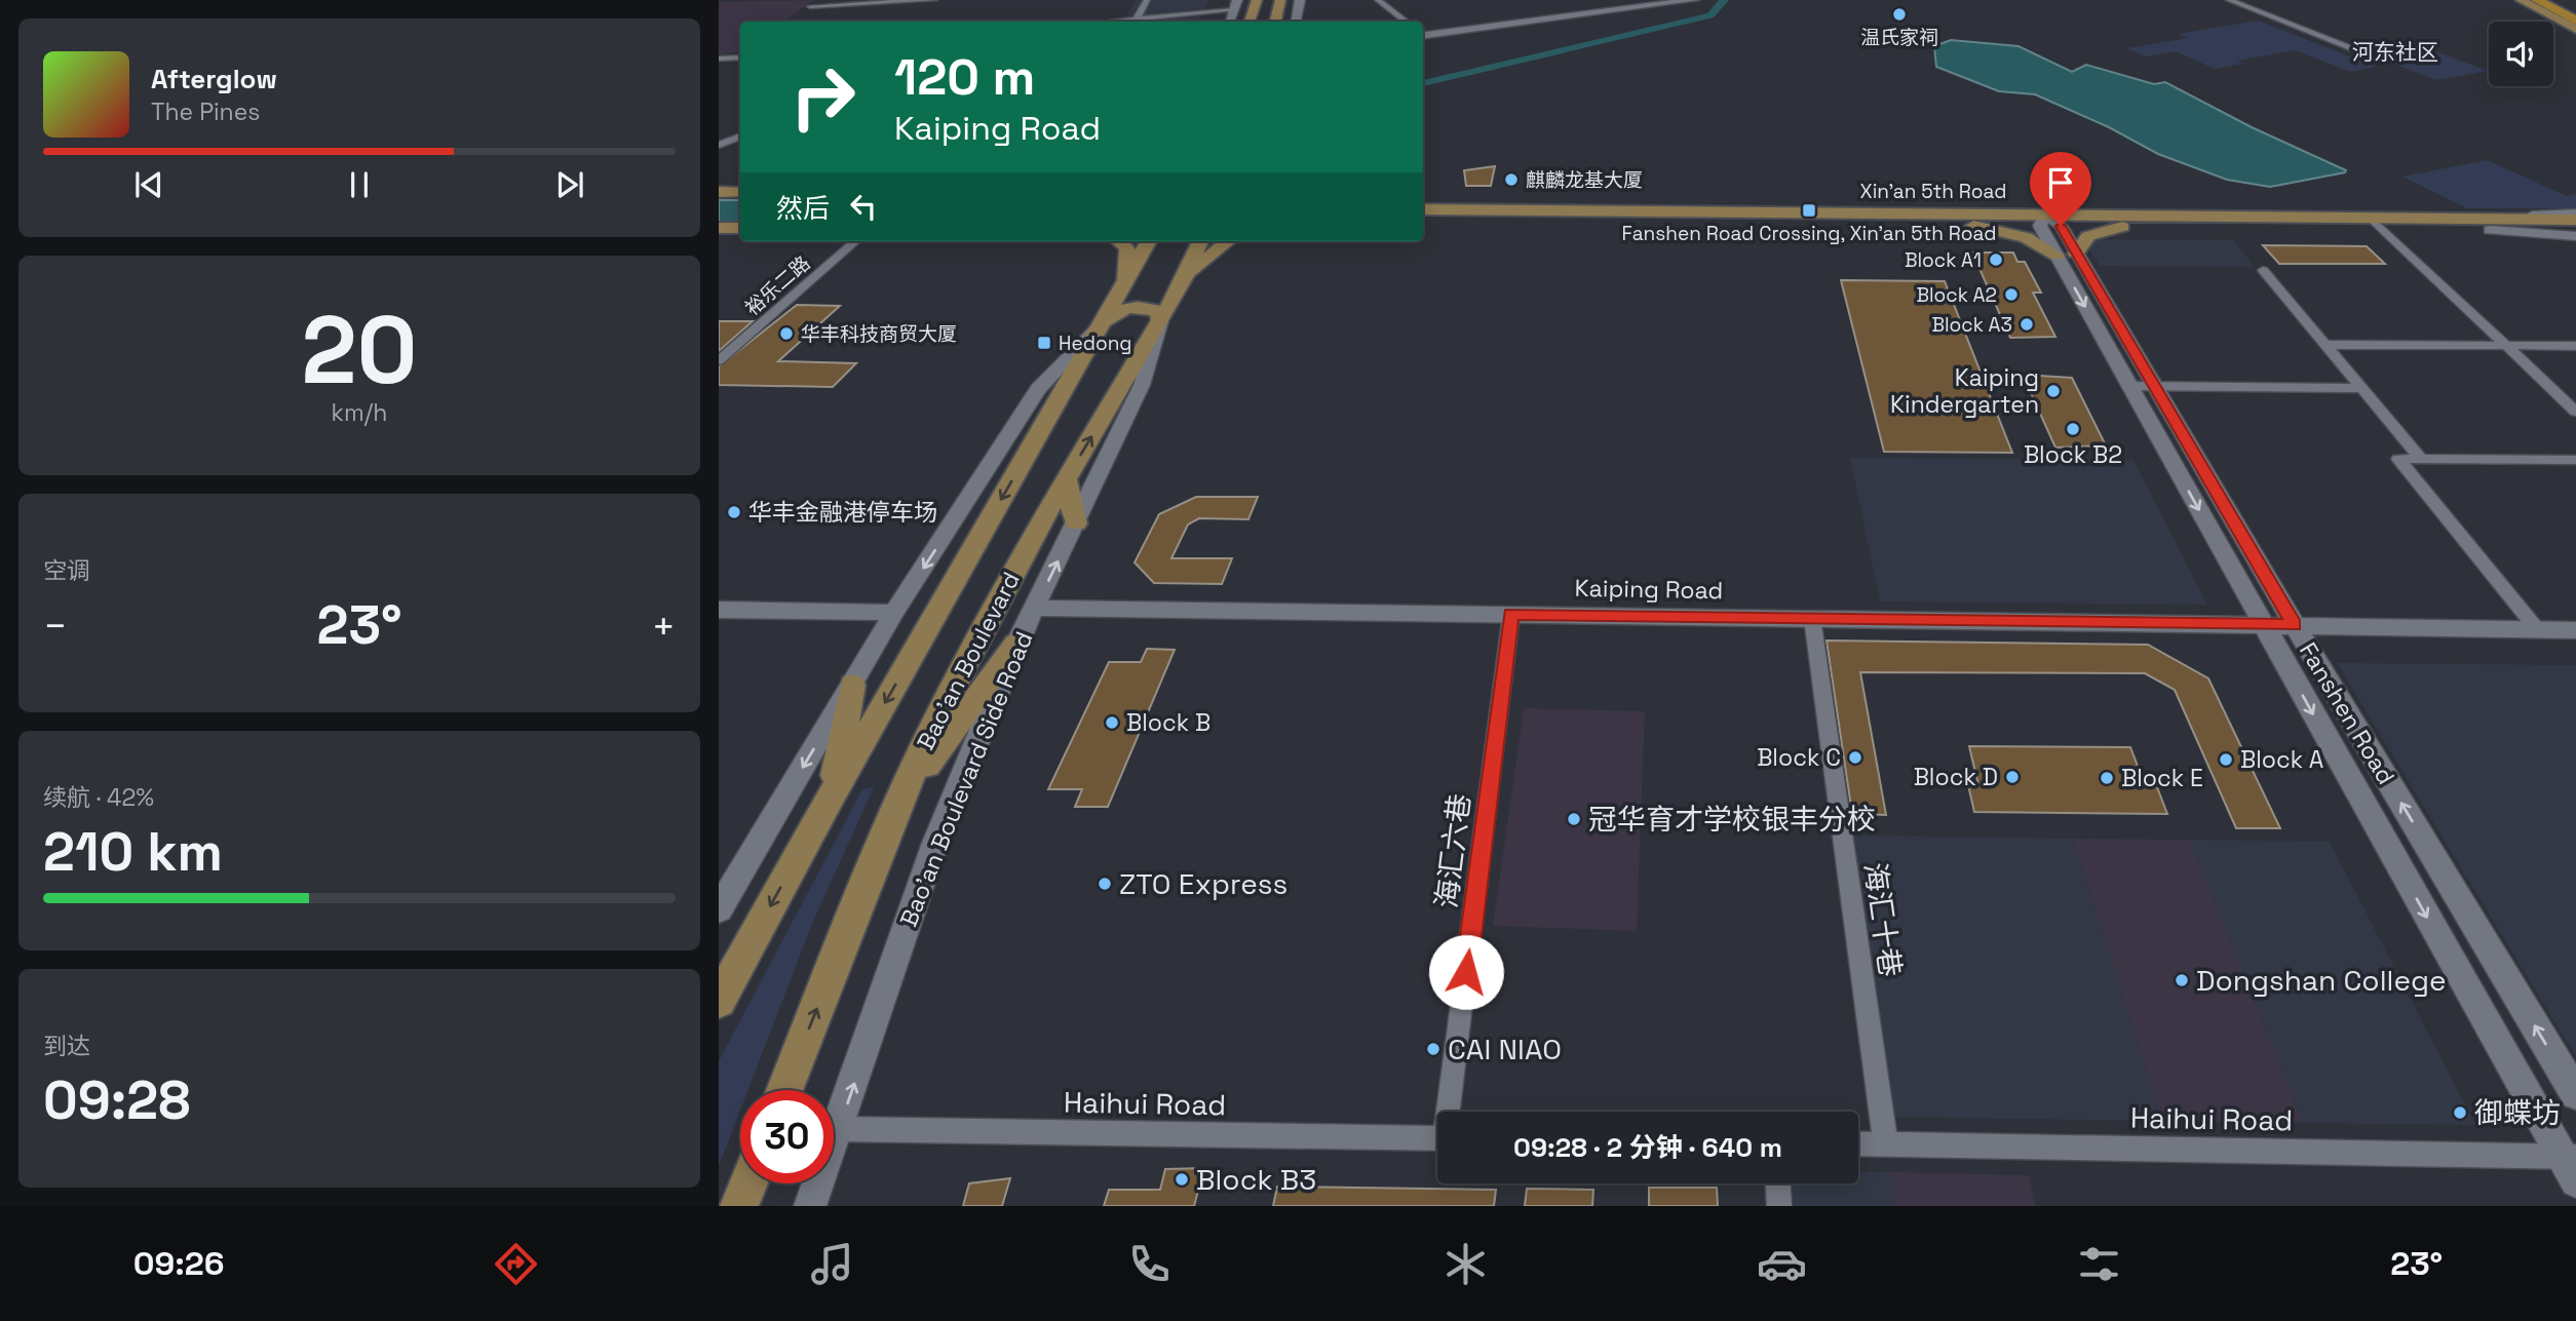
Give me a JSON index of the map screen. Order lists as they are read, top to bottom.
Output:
{
  "streets": {
    "main road": [
      "Xin'an 5th Road",
      "Kaiping Road",
      "Bao'an Boulevard",
      "Fanshen Road",
      "Bao'an Boulevard Side Road"
    ],
    "street": [
      "裕乐二路",
      "海汇六巷",
      "海汇十巷",
      "Haihui Road"
    ]
  },
  "crossings": [
    ["Xin'an 5th Road", "Fanshen Road"],
    ["Kaiping Road", "Fanshen Road"],
    ["Kaiping Road", "Bao'an Boulevard Side Road"],
    ["Kaiping Road", "海汇六巷"],
    ["Kaiping Road", "海汇十巷"],
    ["Bao'an Boulevard", "Bao'an Boulevard Side Road"],
    ["Fanshen Road", "Haihui Road"],
    ["Bao'an Boulevard Side Road", "Haihui Road"],
    ["海汇十巷", "Haihui Road"]
  ],
  "districts": ["河东社区"],
  "places": {
    "other": [
      "温氏家祠",
      "麒麟龙基大厦",
      "Block A1",
      "Block A2",
      "Block A3",
      "华丰科技商贸大厦",
      "Kaiping Kindergarten",
      "Block B2",
      "华丰金融港停车场",
      "Block B",
      "Block C",
      "Block A",
      "Block D",
      "Block E",
      "冠华育才学校银丰分校",
      "ZTO Express",
      "Dongshan College",
      "CAI NIAO",
      "御蝶坊",
      "Block B3"
    ],
    "transit": ["Fanshen Road Crossing, Xin'an 5th Road", "Hedong"]
  },
  "page": {
    "turn": ["120 m", "Kaiping Road"],
    "song": ["Afterglow", "The Pines"],
    "then": "然后",
    "tile": [
      ["20", "km/h"],
      "空调",
      ["续航 · 42%", "210 km"],
      ["到达", "09:28"]
    ],
    "heat": ["−", "23°", "+"],
    "limit": "30",
    "trip": "09:28 · 2 分钟 · 640 m",
    "tabs": ["09:26", "23°"]
  }
}
